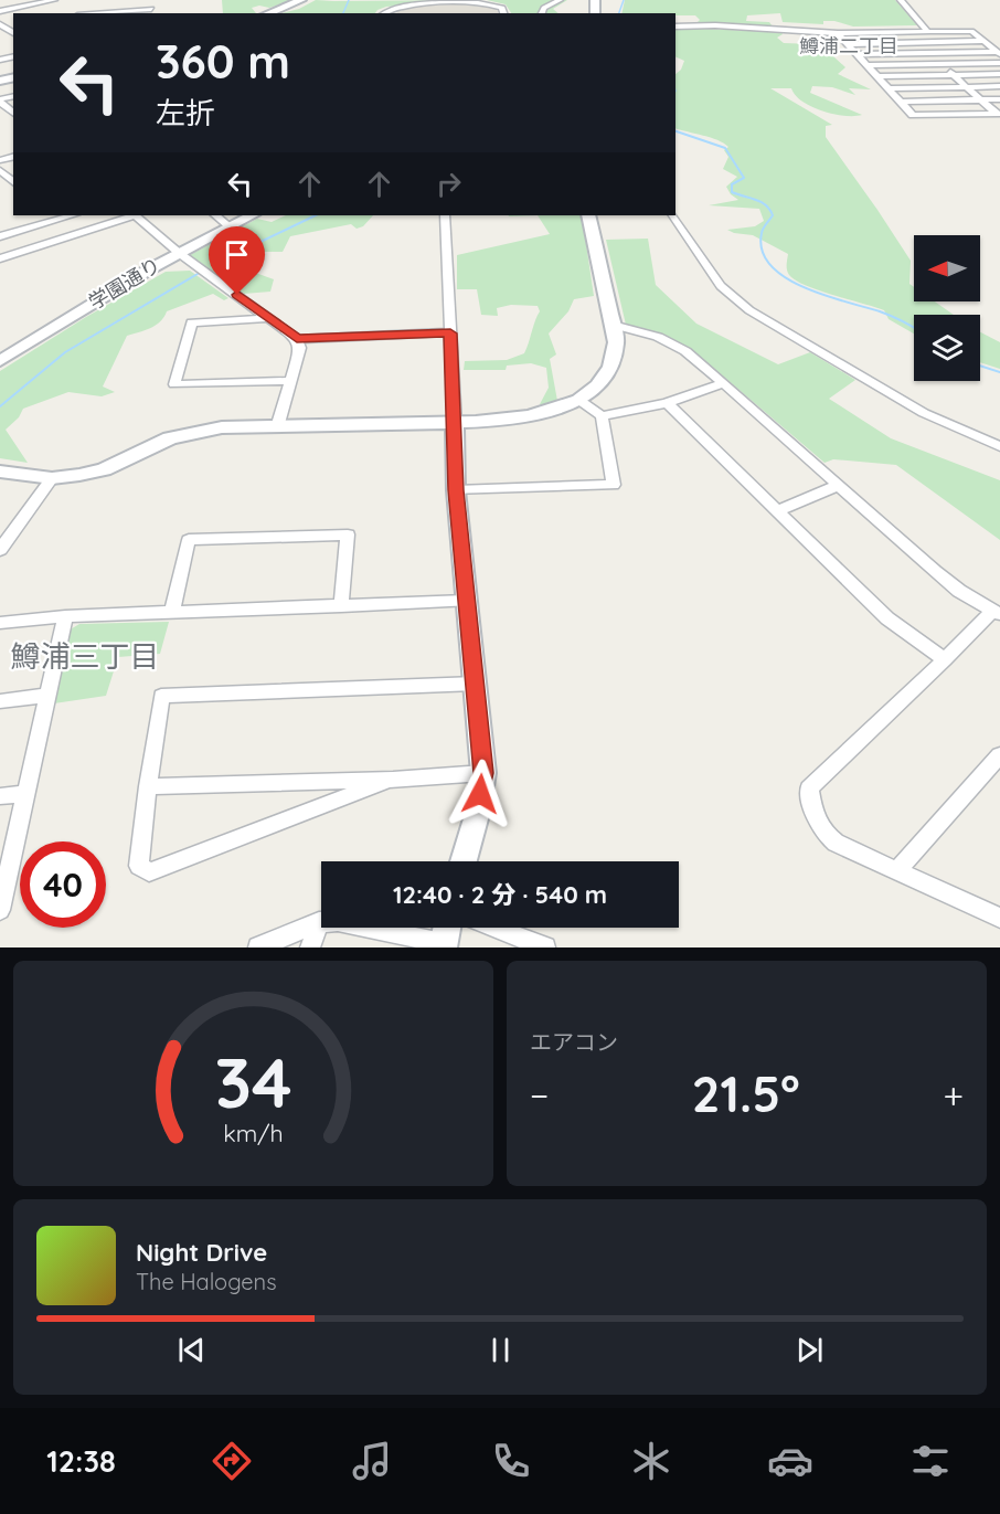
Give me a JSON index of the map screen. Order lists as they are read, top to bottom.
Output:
{
  "streets": {
    "street": ["学園通り"]
  },
  "districts": ["鱒浦二丁目", "鱒浦三丁目"],
  "north": "left",
  "page": {
    "turn": ["360 m", "左折"],
    "limit": "40",
    "trip": "12:40 · 2 分 · 540 m",
    "tile": "エアコン",
    "heat": ["−", "21.5°", "+"],
    "song": ["Night Drive", "The Halogens"],
    "tabs": "12:38",
    "gauge": ["34", "km/h"]
  }
}
